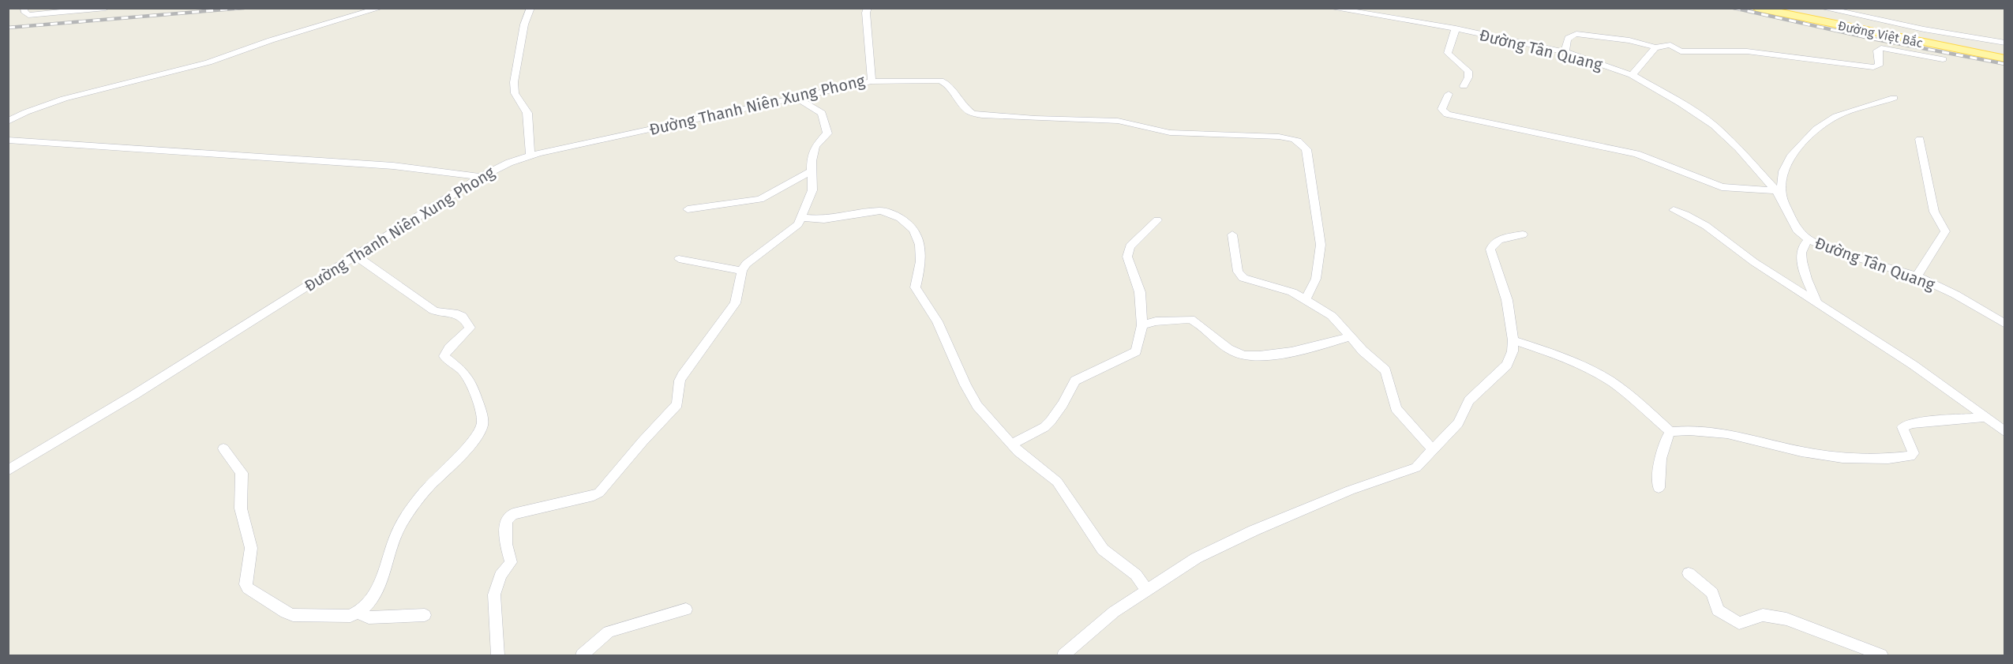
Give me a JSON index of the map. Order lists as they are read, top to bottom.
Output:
{
  "streets": {
    "main road": ["Đường Việt Bắc"],
    "street": ["Đường Tân Quang", "Đường Thanh Niên Xung Phong"]
  }
}
